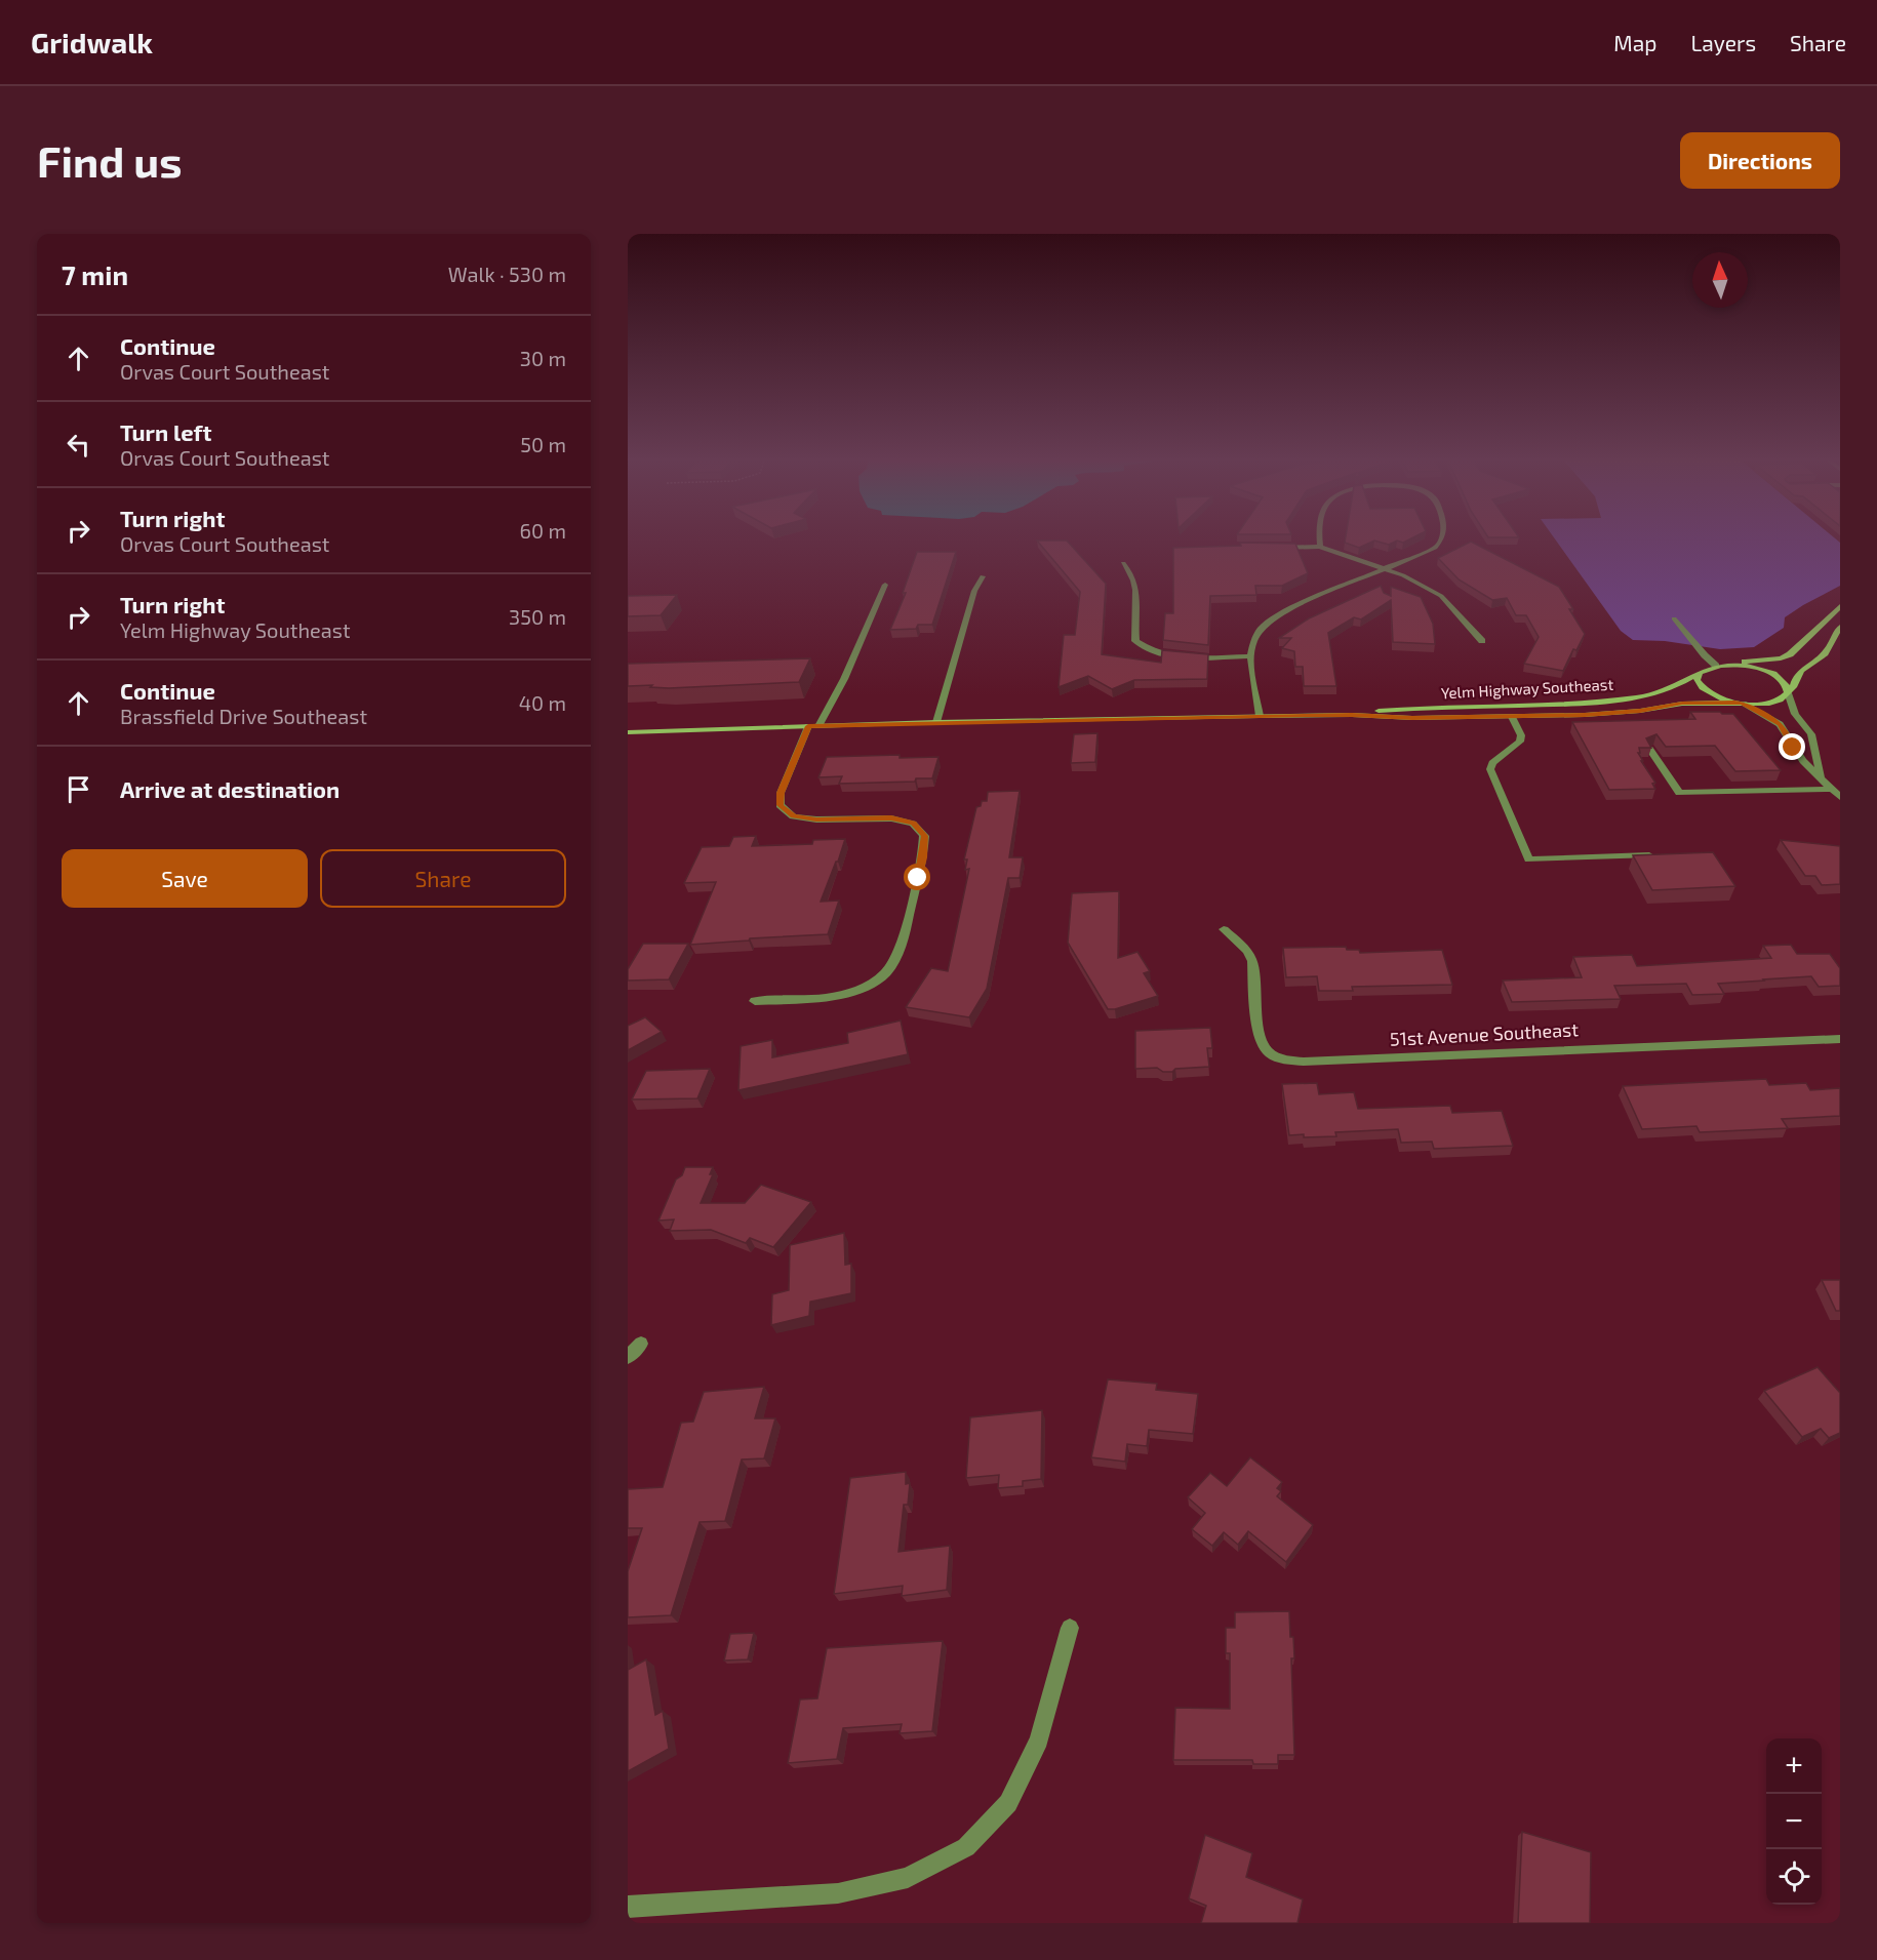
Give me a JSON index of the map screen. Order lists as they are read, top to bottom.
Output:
{
  "streets": {
    "main road": ["Yelm Highway Southeast"],
    "street": ["51st Avenue Southeast"]
  },
  "north": "top",
  "page": {
    "header": "Gridwalk",
    "nav": ["Map", "Layers", "Share"],
    "buttons": [
      "Directions",
      ["Save", "Share"]
    ],
    "title": "Find us",
    "heading": ["7 min", "Walk · 530 m"],
    "list": [
      ["Continue", "Orvas Court Southeast", "30 m"],
      ["Turn left", "Orvas Court Southeast", "50 m"],
      ["Turn right", "Orvas Court Southeast", "60 m"],
      ["Turn right", "Yelm Highway Southeast", "350 m"],
      ["Continue", "Brassfield Drive Southeast", "40 m"],
      "Arrive at destination"
    ],
    "map_buttons": ["+", "−"]
  }
}
